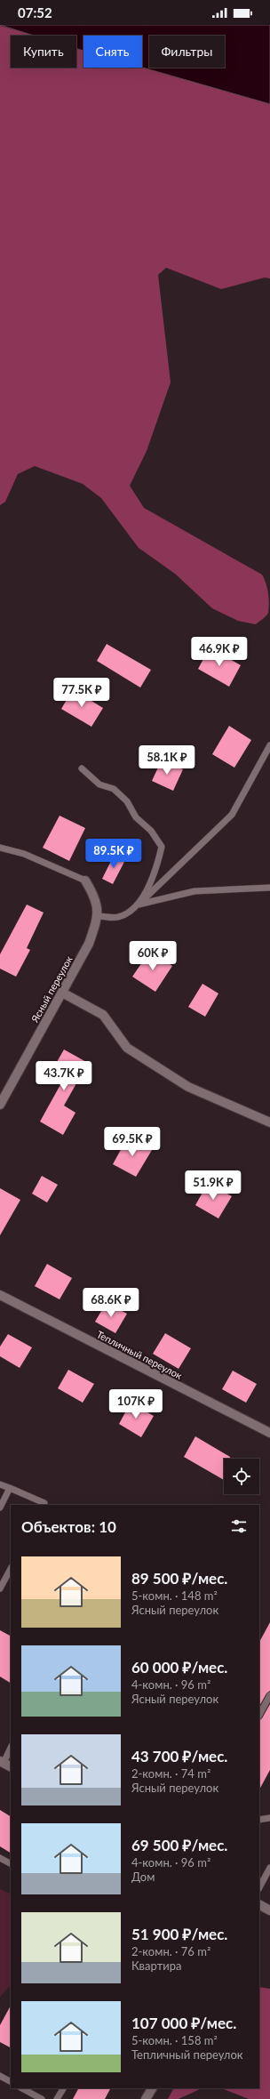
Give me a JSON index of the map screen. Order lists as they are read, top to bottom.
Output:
{
  "streets": {
    "street": ["Ясный переулок", "Тепличный переулок"]
  },
  "page": {
    "status": "07:52",
    "chip": ["Купить", "Снять", "Фильтры"],
    "price": [
      "46.9K ₽",
      "77.5K ₽",
      "58.1K ₽",
      "89.5K ₽",
      "60K ₽",
      "43.7K ₽",
      "69.5K ₽",
      "51.9K ₽",
      "68.6K ₽",
      "107K ₽"
    ],
    "heading": "Объектов: 10",
    "list": [
      {
        "name": "89 500 ₽/мес.",
        "note": "5-комн. · 148 m² · Ясный переулок"
      },
      {
        "name": "60 000 ₽/мес.",
        "note": "4-комн. · 96 m² · Ясный переулок"
      },
      {
        "name": "43 700 ₽/мес.",
        "note": "2-комн. · 74 m² · Ясный переулок"
      },
      {
        "name": "69 500 ₽/мес.",
        "note": "4-комн. · 96 m² · Дом"
      },
      {
        "name": "51 900 ₽/мес.",
        "note": "2-комн. · 76 m² · Квартира"
      },
      {
        "name": "107 000 ₽/мес.",
        "note": "5-комн. · 158 m² · Тепличный переулок"
      }
    ]
  }
}
